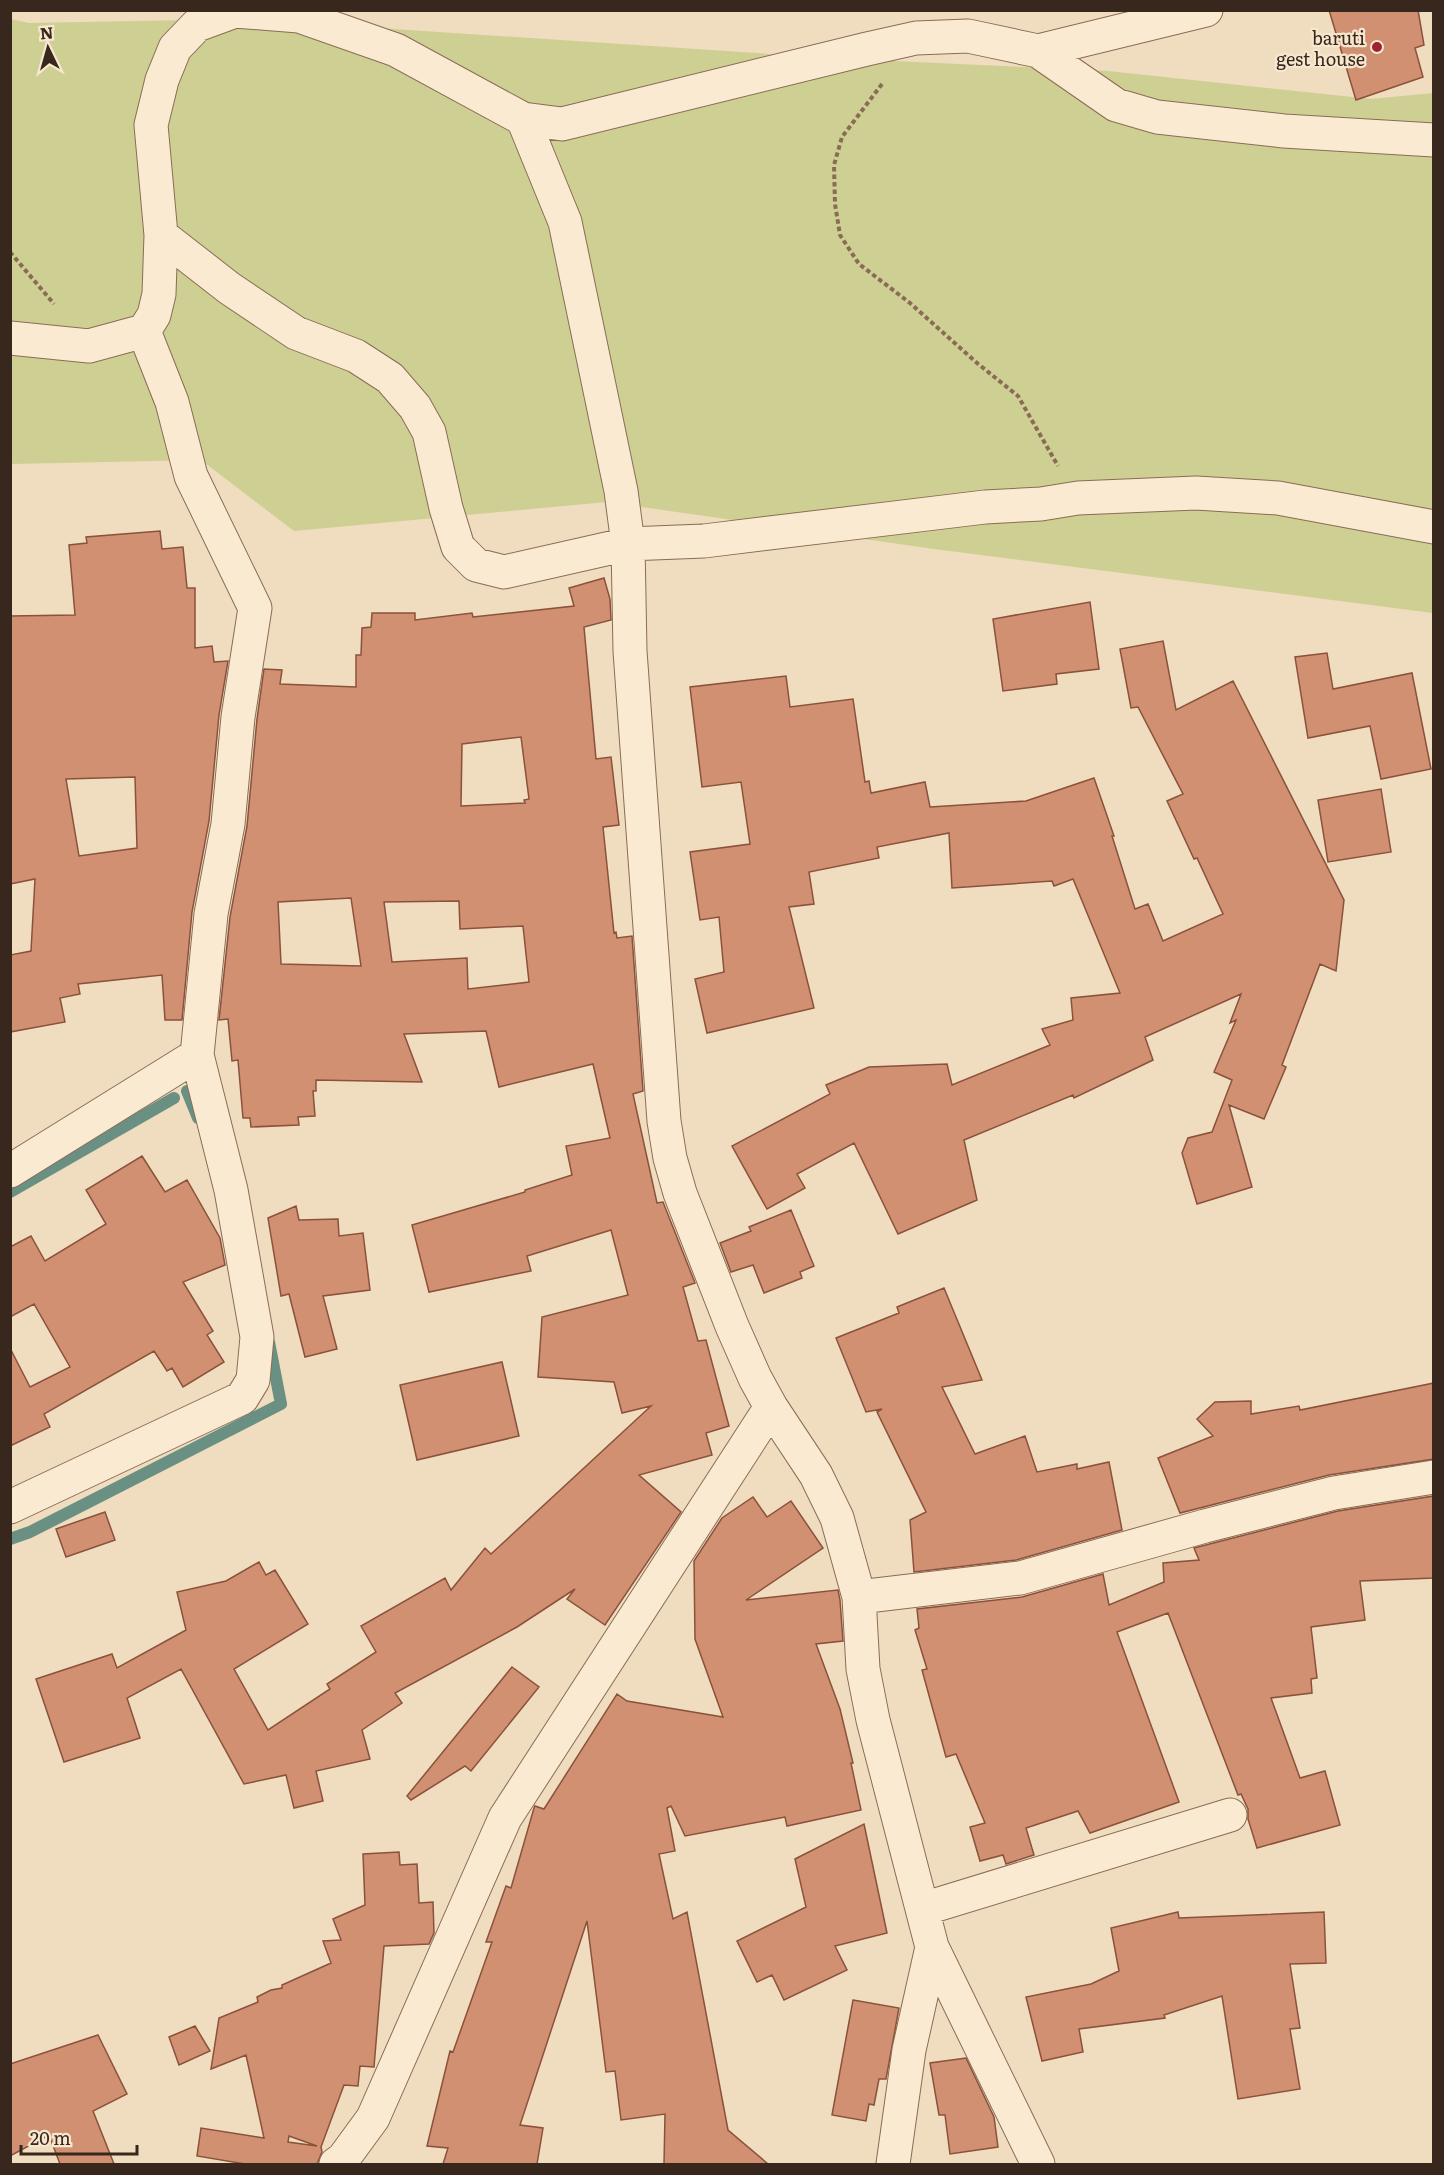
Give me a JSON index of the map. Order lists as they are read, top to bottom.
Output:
{
  "places": ["baruti gest house"],
  "scale_bar": "20 m",
  "north": "top"
}
